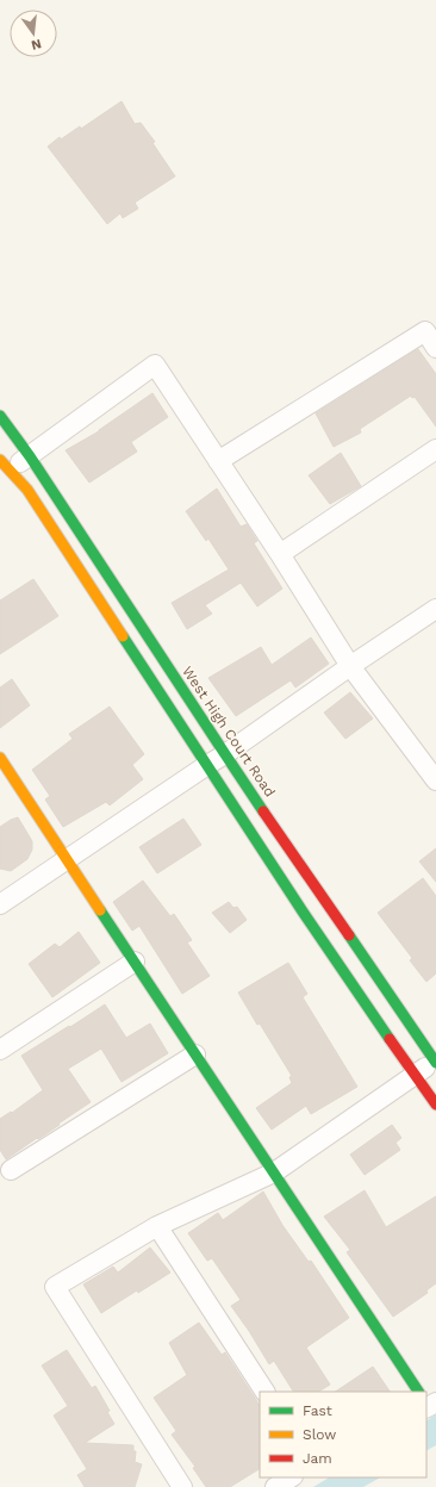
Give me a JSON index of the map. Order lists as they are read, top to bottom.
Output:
{
  "streets": {
    "main road": ["West High Court Road"]
  },
  "legend": ["Fast", "Slow", "Jam"],
  "north": "bottom"
}
